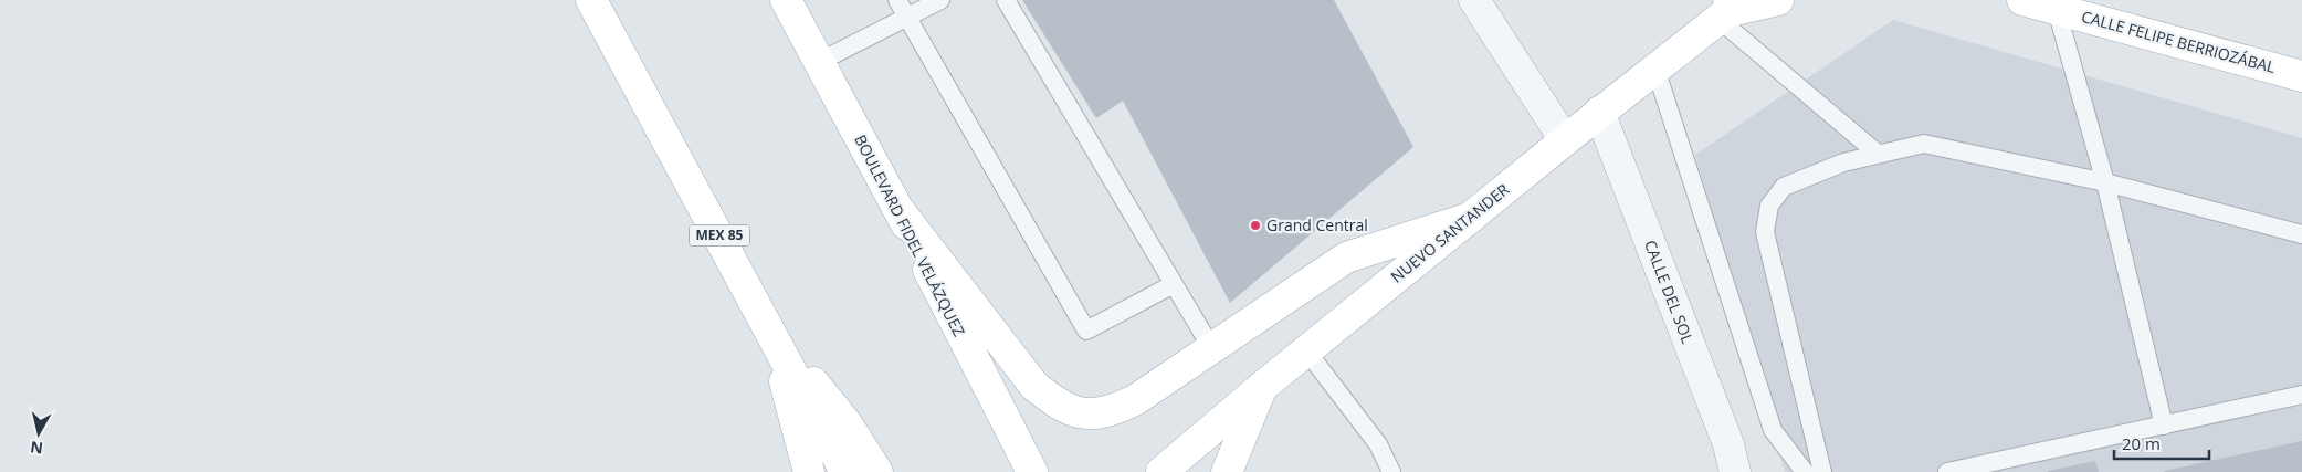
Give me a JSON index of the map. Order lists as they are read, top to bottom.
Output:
{
  "streets": {
    "main road": [
      "CALLE FELIPE BERRIOZÁBAL",
      "NUEVO SANTANDER",
      "MEX 85",
      "BOULEVARD FIDEL VELÁZQUEZ"
    ],
    "street": ["CALLE DEL SOL"]
  },
  "crossings": [
    ["NUEVO SANTANDER", "CALLE DEL SOL"]
  ],
  "places": ["Grand Central"],
  "scale_bar": "20 m",
  "north": "bottom"
}
